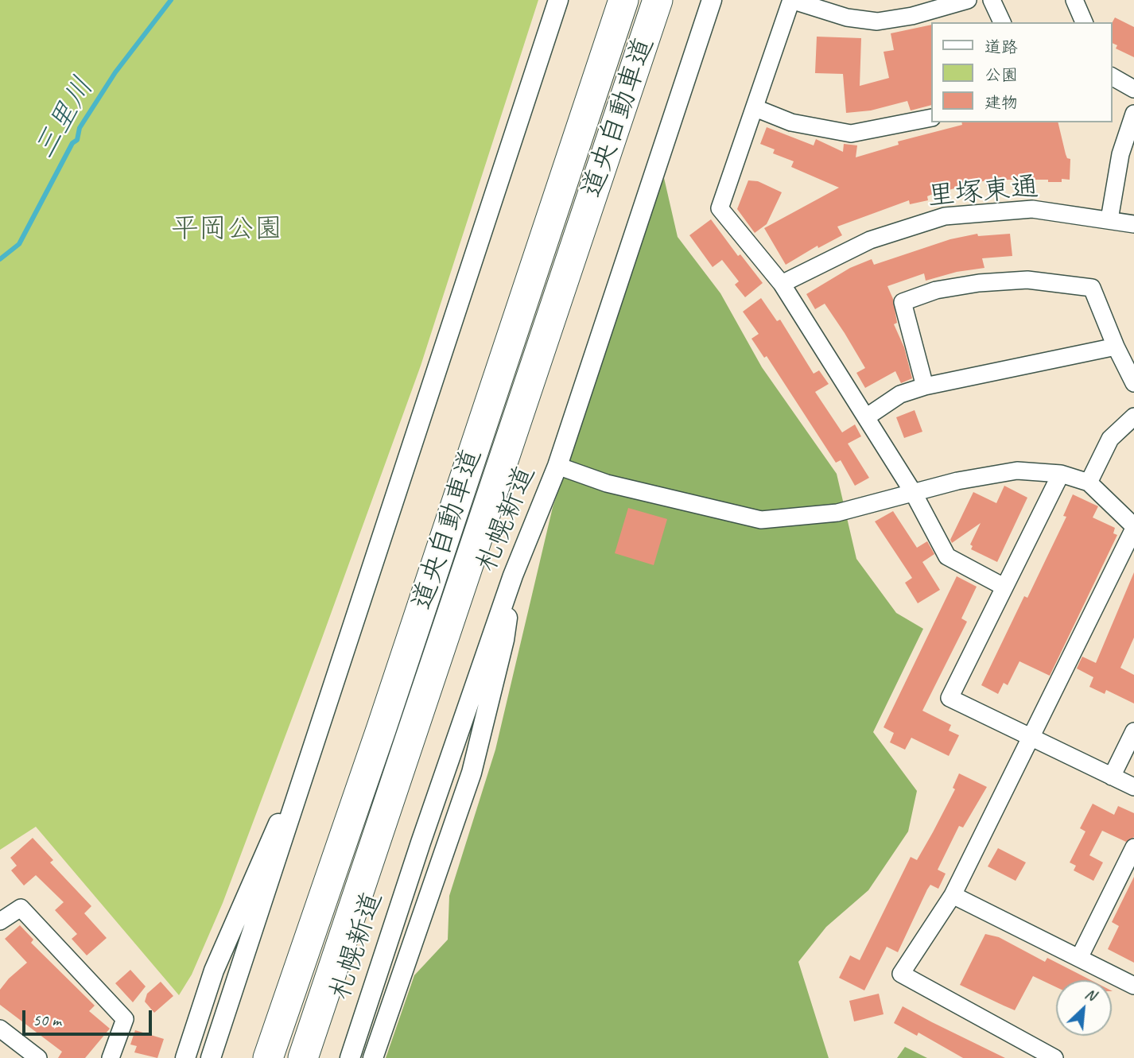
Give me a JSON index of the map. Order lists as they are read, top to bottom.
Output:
{
  "streets": {
    "highway": ["道央自動車道"],
    "street": ["里塚東通", "札幌新道"]
  },
  "water": ["三里川"],
  "parks": ["平岡公園"],
  "legend": ["道路", "公園", "建物"],
  "scale_bar": "50 m",
  "north": "top right"
}
